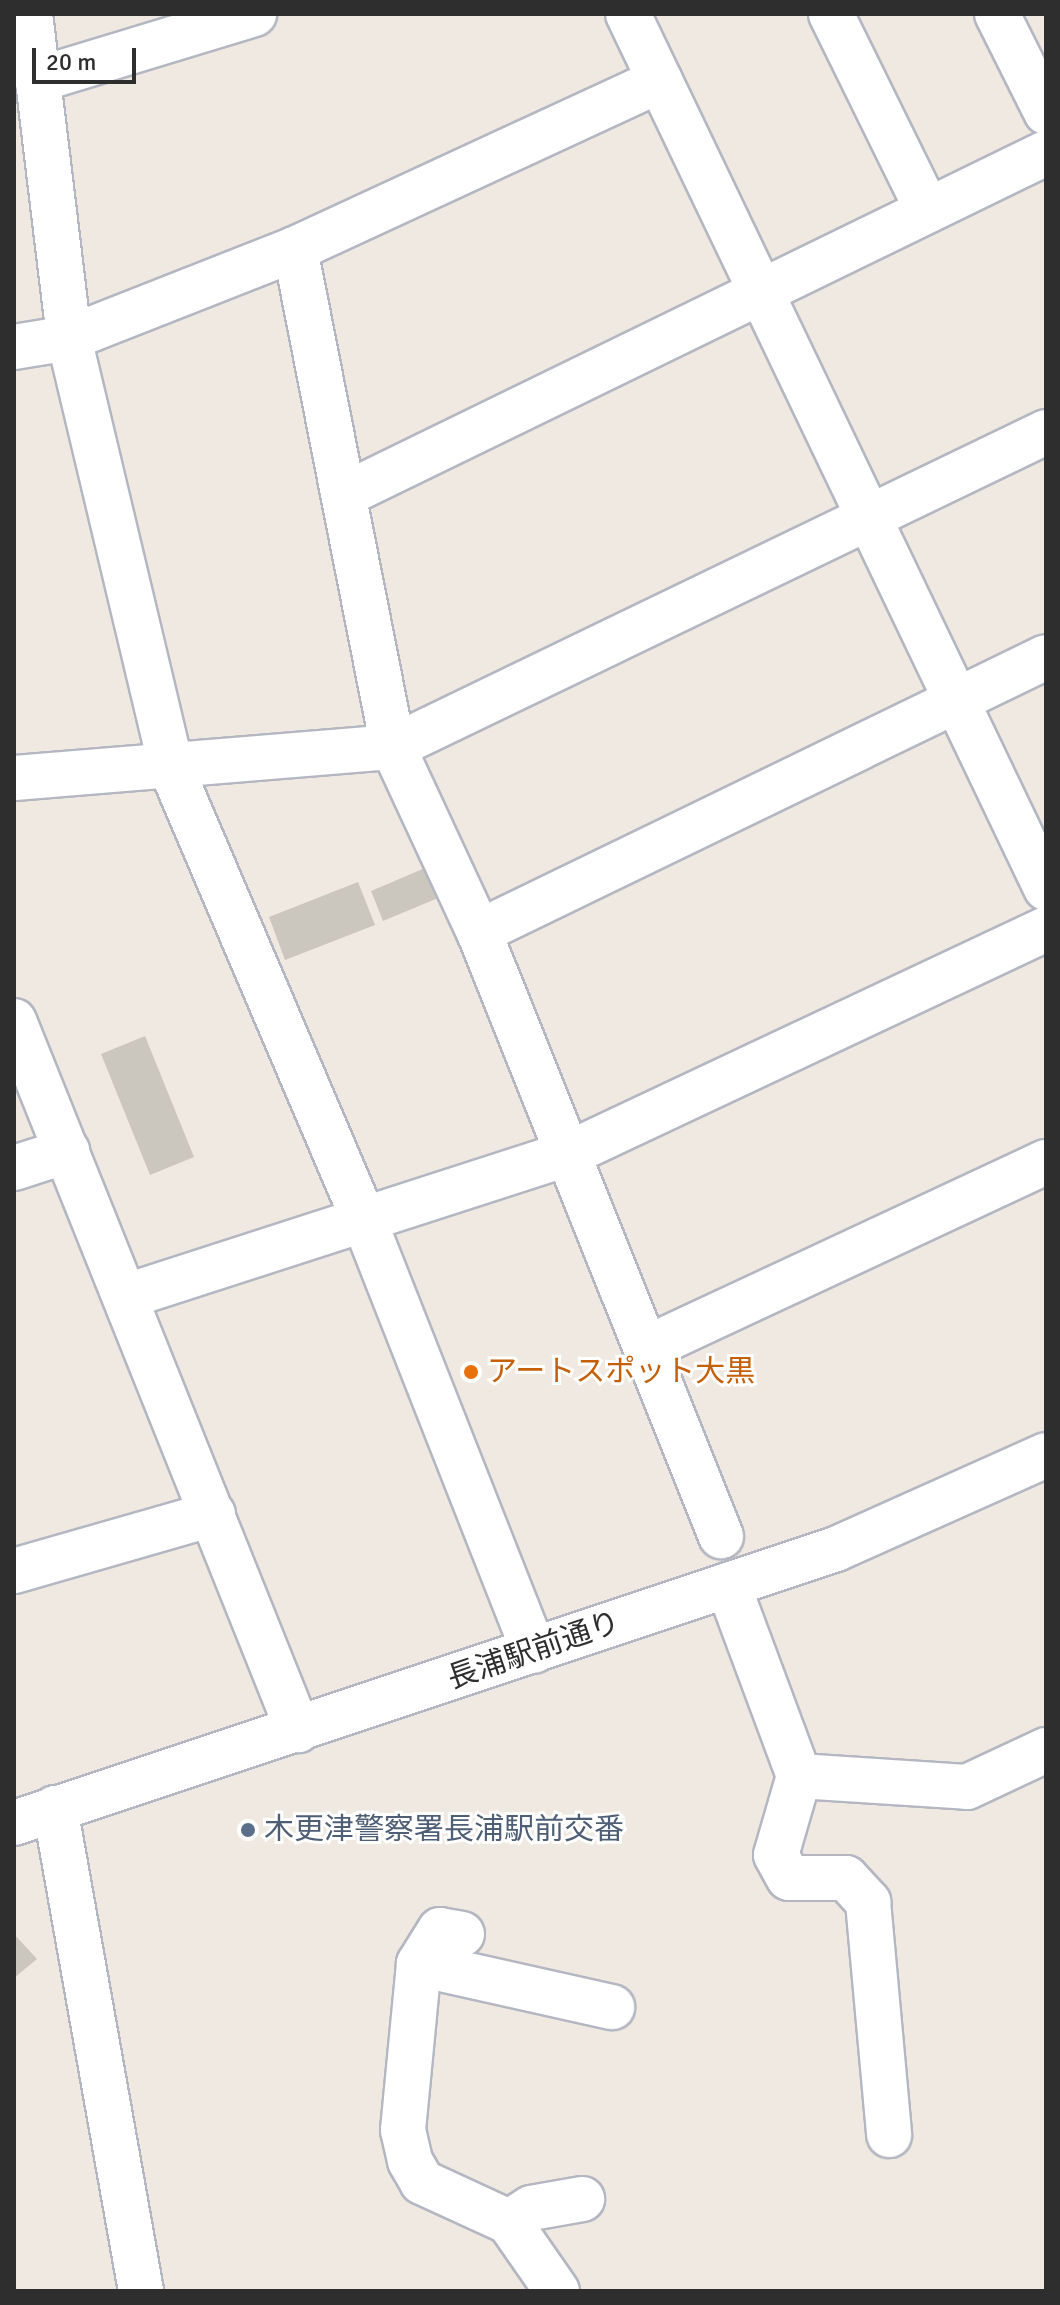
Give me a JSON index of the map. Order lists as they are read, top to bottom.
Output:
{
  "streets": {
    "street": ["長浦駅前通り"]
  },
  "places": ["アートスポット大黒", "木更津警察署長浦駅前交番"],
  "scale_bar": "20 m"
}
